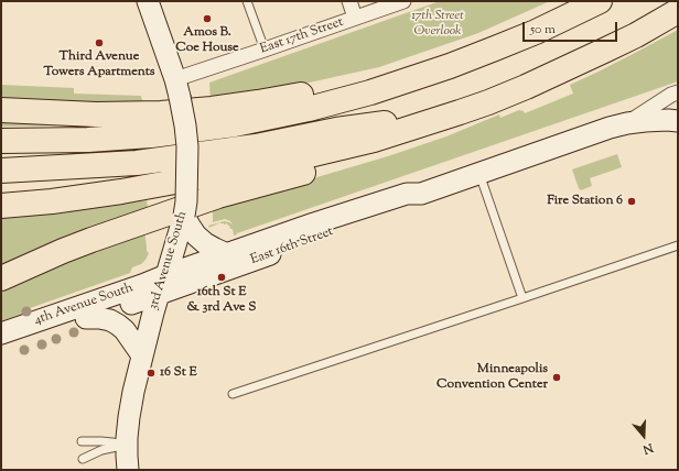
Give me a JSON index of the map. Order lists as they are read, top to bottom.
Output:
{
  "streets": {
    "street": [
      "East 17th Street",
      "East 16th Street",
      "3rd Avenue South",
      "4th Avenue South"
    ]
  },
  "crossings": [
    ["East 17th Street", "3rd Avenue South"],
    ["East 16th Street", "3rd Avenue South"],
    ["East 16th Street", "4th Avenue South"],
    ["3rd Avenue South", "4th Avenue South"]
  ],
  "parks": ["17th Street Overlook"],
  "places": [
    "Amos B. Coe House",
    "Third Avenue Towers Apartments",
    "Fire Station 6",
    "16th St E & 3rd Ave S",
    "16 St E",
    "Minneapolis Convention Center"
  ],
  "scale_bar": "50 m",
  "north": "bottom"
}
